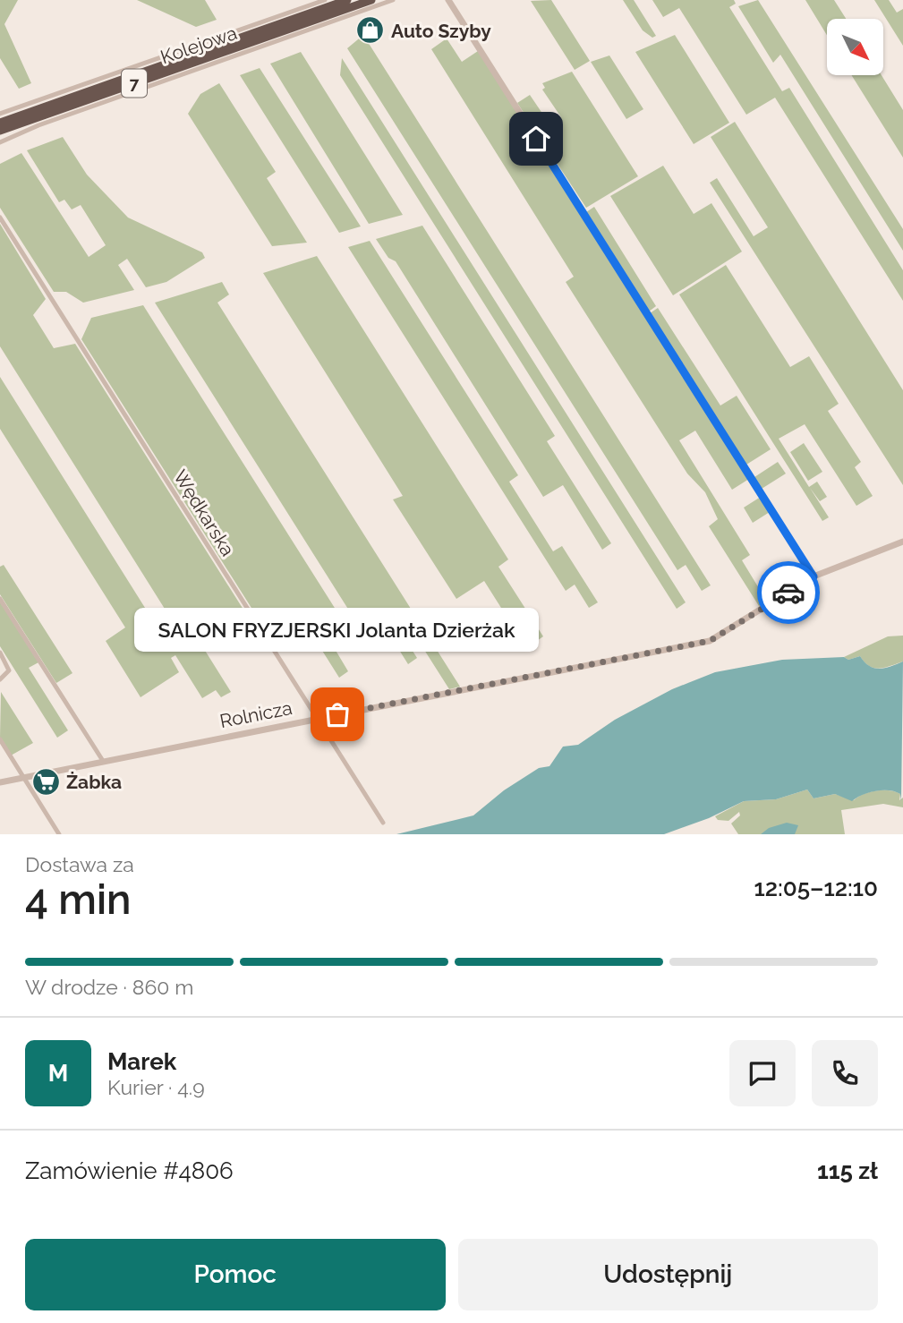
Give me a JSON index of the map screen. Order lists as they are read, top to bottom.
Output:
{
  "streets": {
    "highway": ["Kolejowa", "7"],
    "street": ["Wędkarska", "Rolnicza"]
  },
  "crossings": [
    ["Wędkarska", "Rolnicza"]
  ],
  "places": {
    "shop": ["Auto Szyby"],
    "other": ["SALON FRYZJERSKI Jolanta Dzierżak"],
    "supermarket": ["Żabka"]
  },
  "north": "bottom right",
  "page": {
    "bubble": "SALON FRYZJERSKI Jolanta Dzierżak",
    "heading": ["4 min", "Dostawa za", "12:05–12:10"],
    "panel": [
      "Marek",
      "Kurier · 4.9",
      "Zamówienie #4806",
      "115 zł"
    ],
    "bar": "W drodze · 860 m",
    "round": "M",
    "buttons": ["Pomoc", "Udostępnij"]
  }
}
